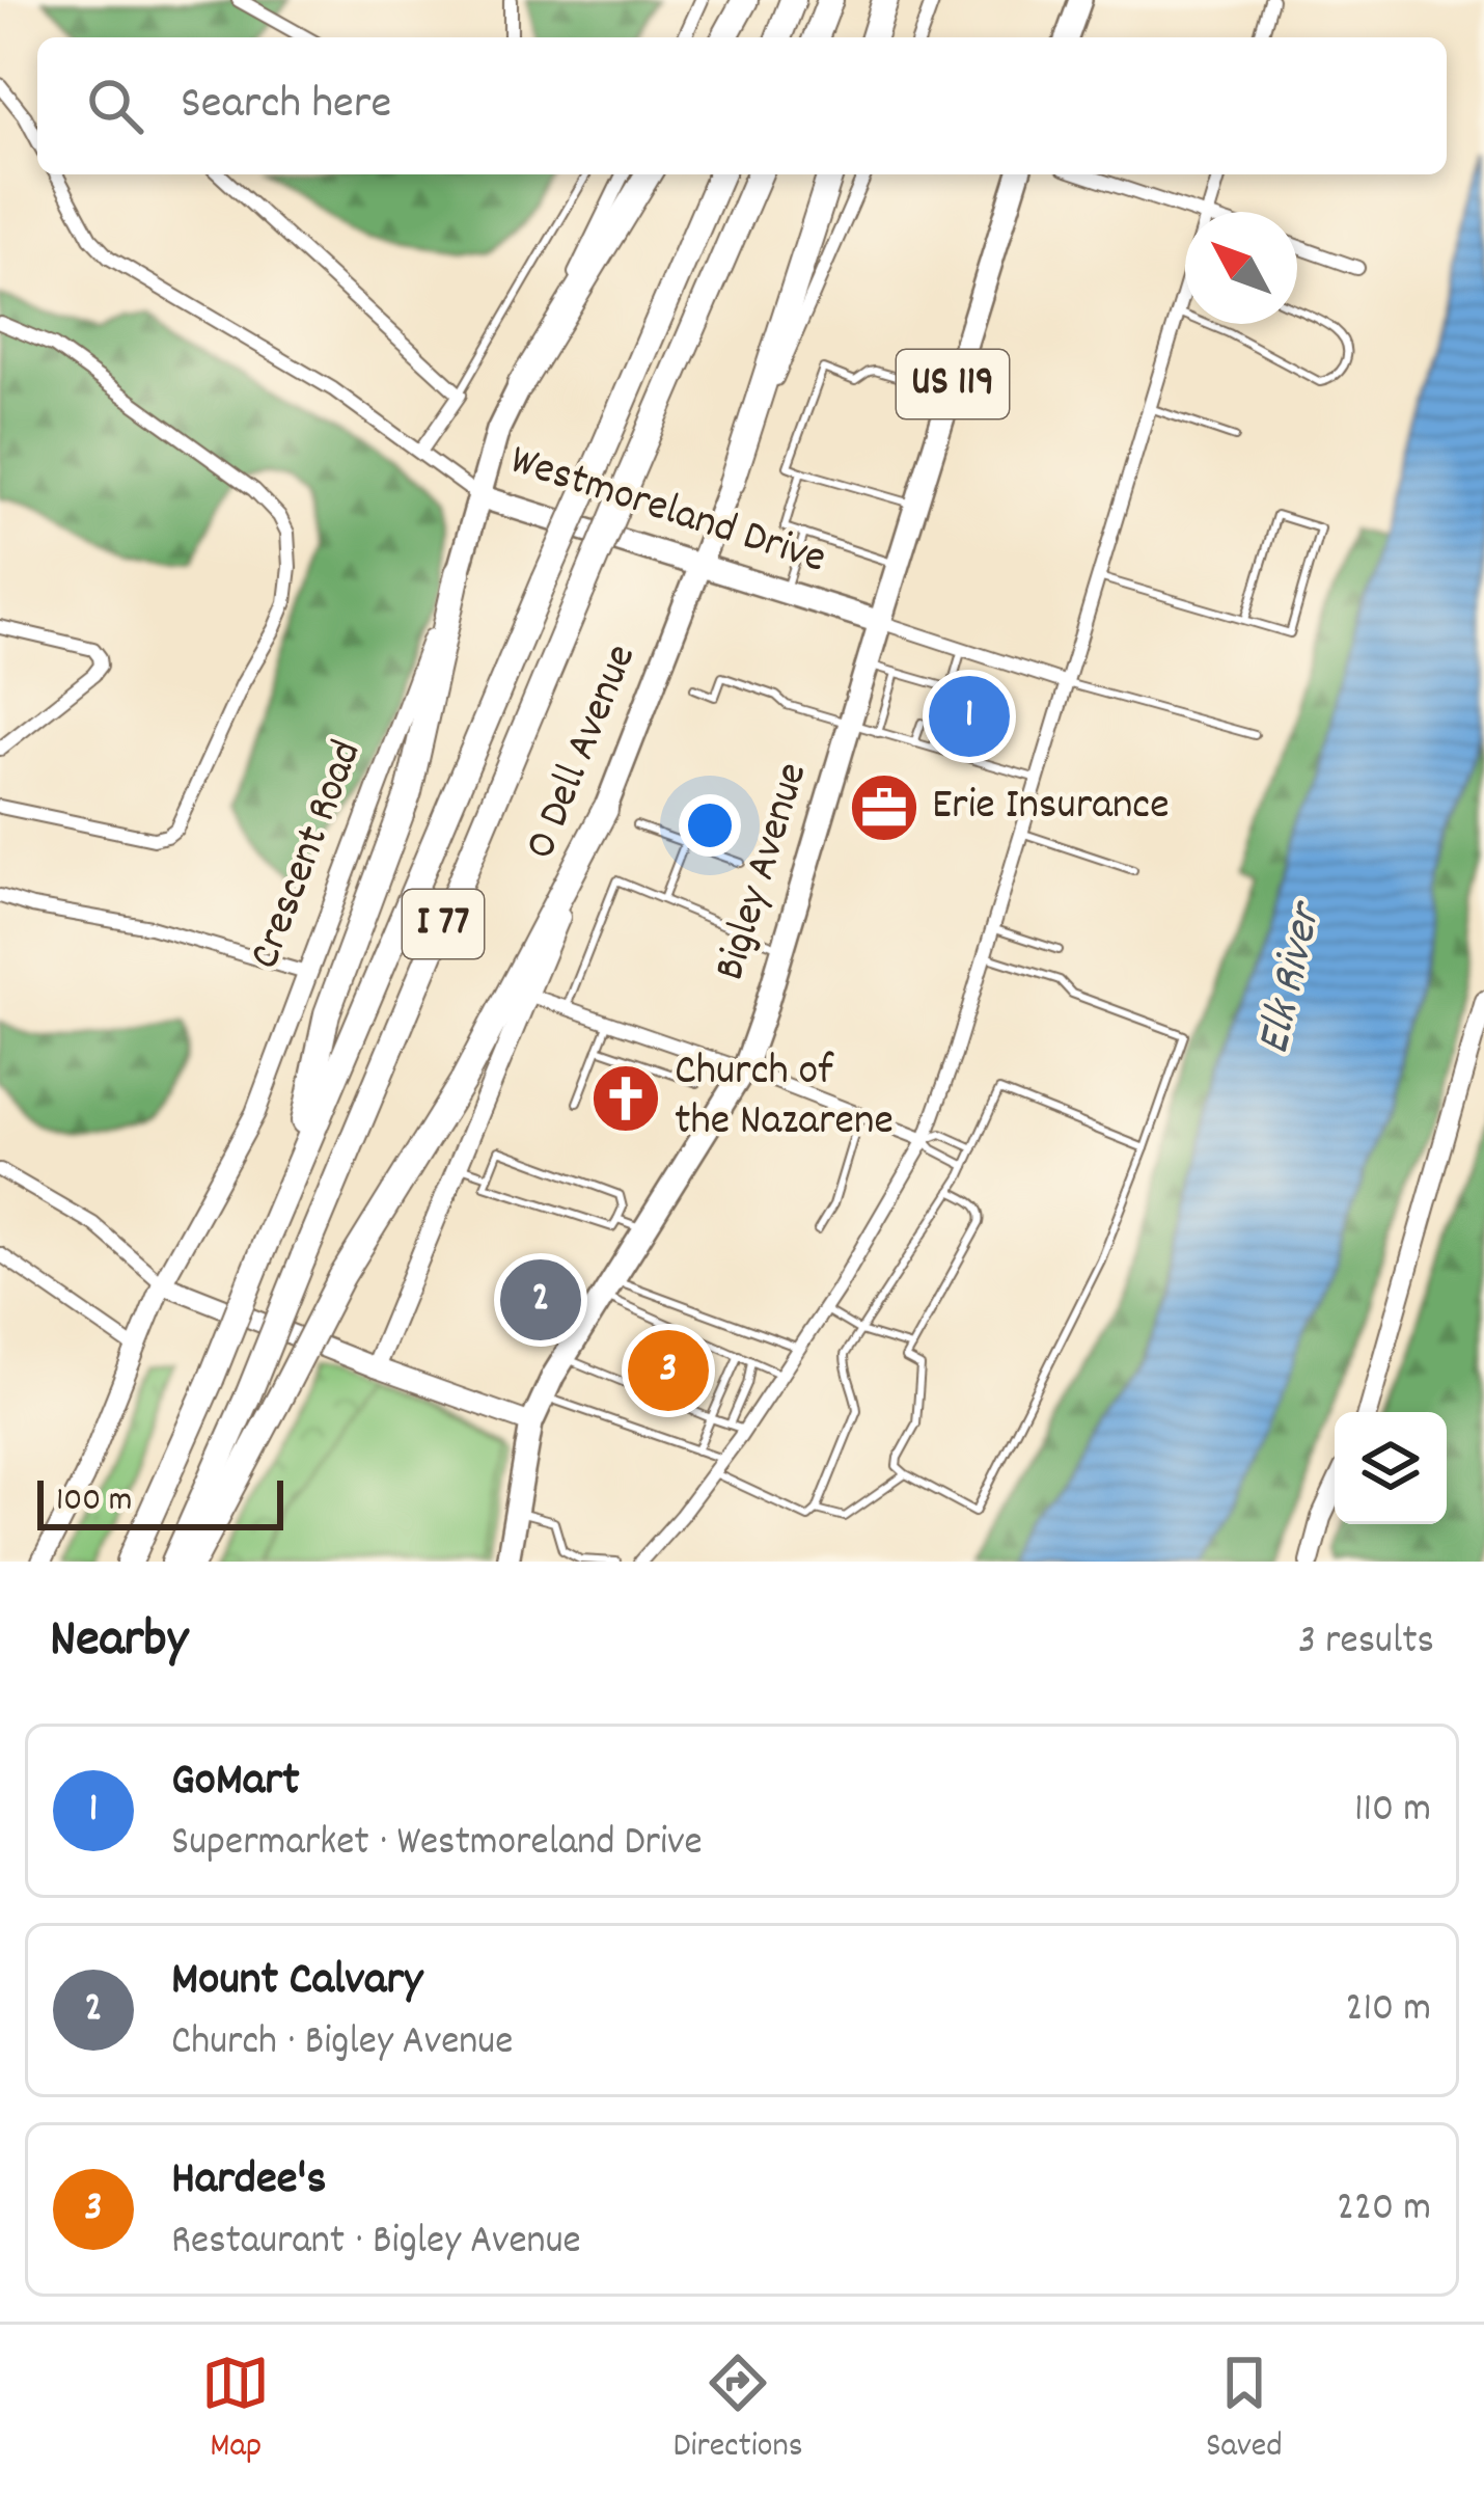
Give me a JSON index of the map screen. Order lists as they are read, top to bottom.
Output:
{
  "streets": {
    "highway": ["I 77"],
    "main road": [
      "US 119",
      "Westmoreland Drive",
      "O Dell Avenue",
      "Crescent Road",
      "Bigley Avenue"
    ]
  },
  "crossings": [
    ["Westmoreland Drive", "O Dell Avenue"],
    ["Westmoreland Drive", "Crescent Road"],
    ["Westmoreland Drive", "Bigley Avenue"]
  ],
  "water": ["Elk River"],
  "places": {
    "office": ["Erie Insurance"],
    "church": ["Church of the Nazarene"]
  },
  "scale_bar": "100 m",
  "north": "top left",
  "page": {
    "search": "Search here",
    "pins": ["1", "2", "3"],
    "scale": "100 m",
    "heading": ["Nearby", "3 results"],
    "list": [
      {
        "mark": "1",
        "name": "GoMart",
        "note": "Supermarket · Westmoreland Drive",
        "value": "110 m"
      },
      {
        "mark": "2",
        "name": "Mount Calvary",
        "note": "Church · Bigley Avenue",
        "value": "210 m"
      },
      {
        "mark": "3",
        "name": "Hardee's",
        "note": "Restaurant · Bigley Avenue",
        "value": "220 m"
      }
    ],
    "nav": ["Map", "Directions", "Saved"]
  }
}
